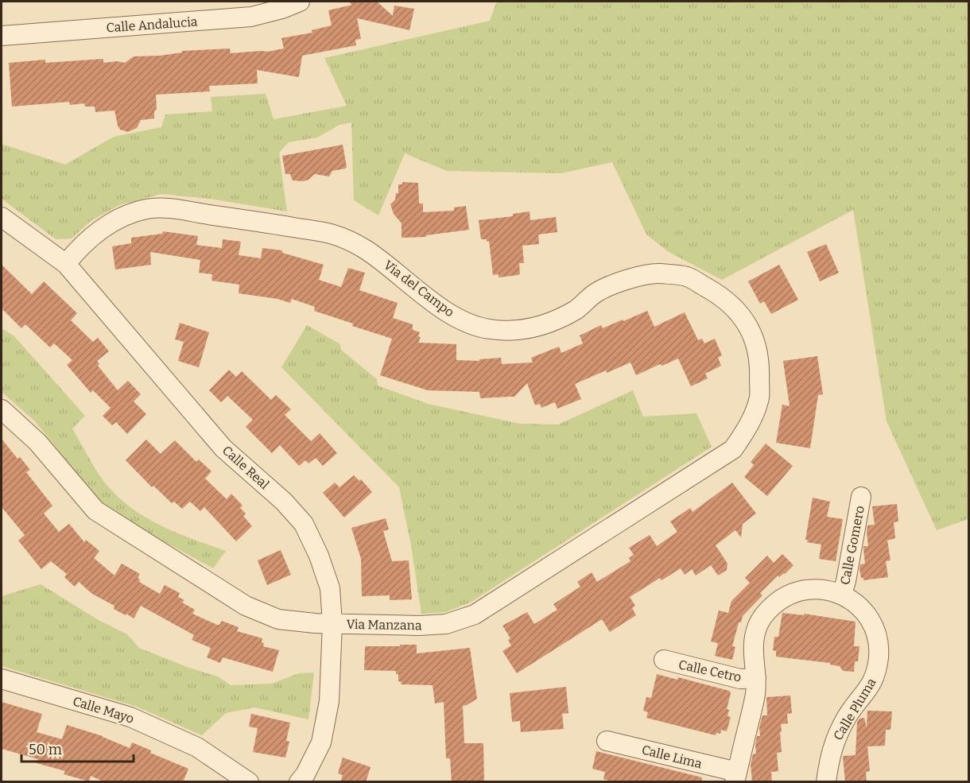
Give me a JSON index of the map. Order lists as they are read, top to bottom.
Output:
{
  "streets": {
    "street": [
      "Calle Andalucia",
      "Via del Campo",
      "Calle Real",
      "Calle Gomero",
      "Via Manzana",
      "Calle Cetro",
      "Calle Pluma",
      "Calle Mayo",
      "Calle Lima"
    ]
  },
  "crossings": [
    ["Via del Campo", "Calle Real"],
    ["Via del Campo", "Via Manzana"],
    ["Calle Real", "Via Manzana"],
    ["Calle Gomero", "Calle Pluma"],
    ["Calle Cetro", "Calle Pluma"],
    ["Calle Pluma", "Calle Lima"]
  ],
  "scale_bar": "50 m"
}
